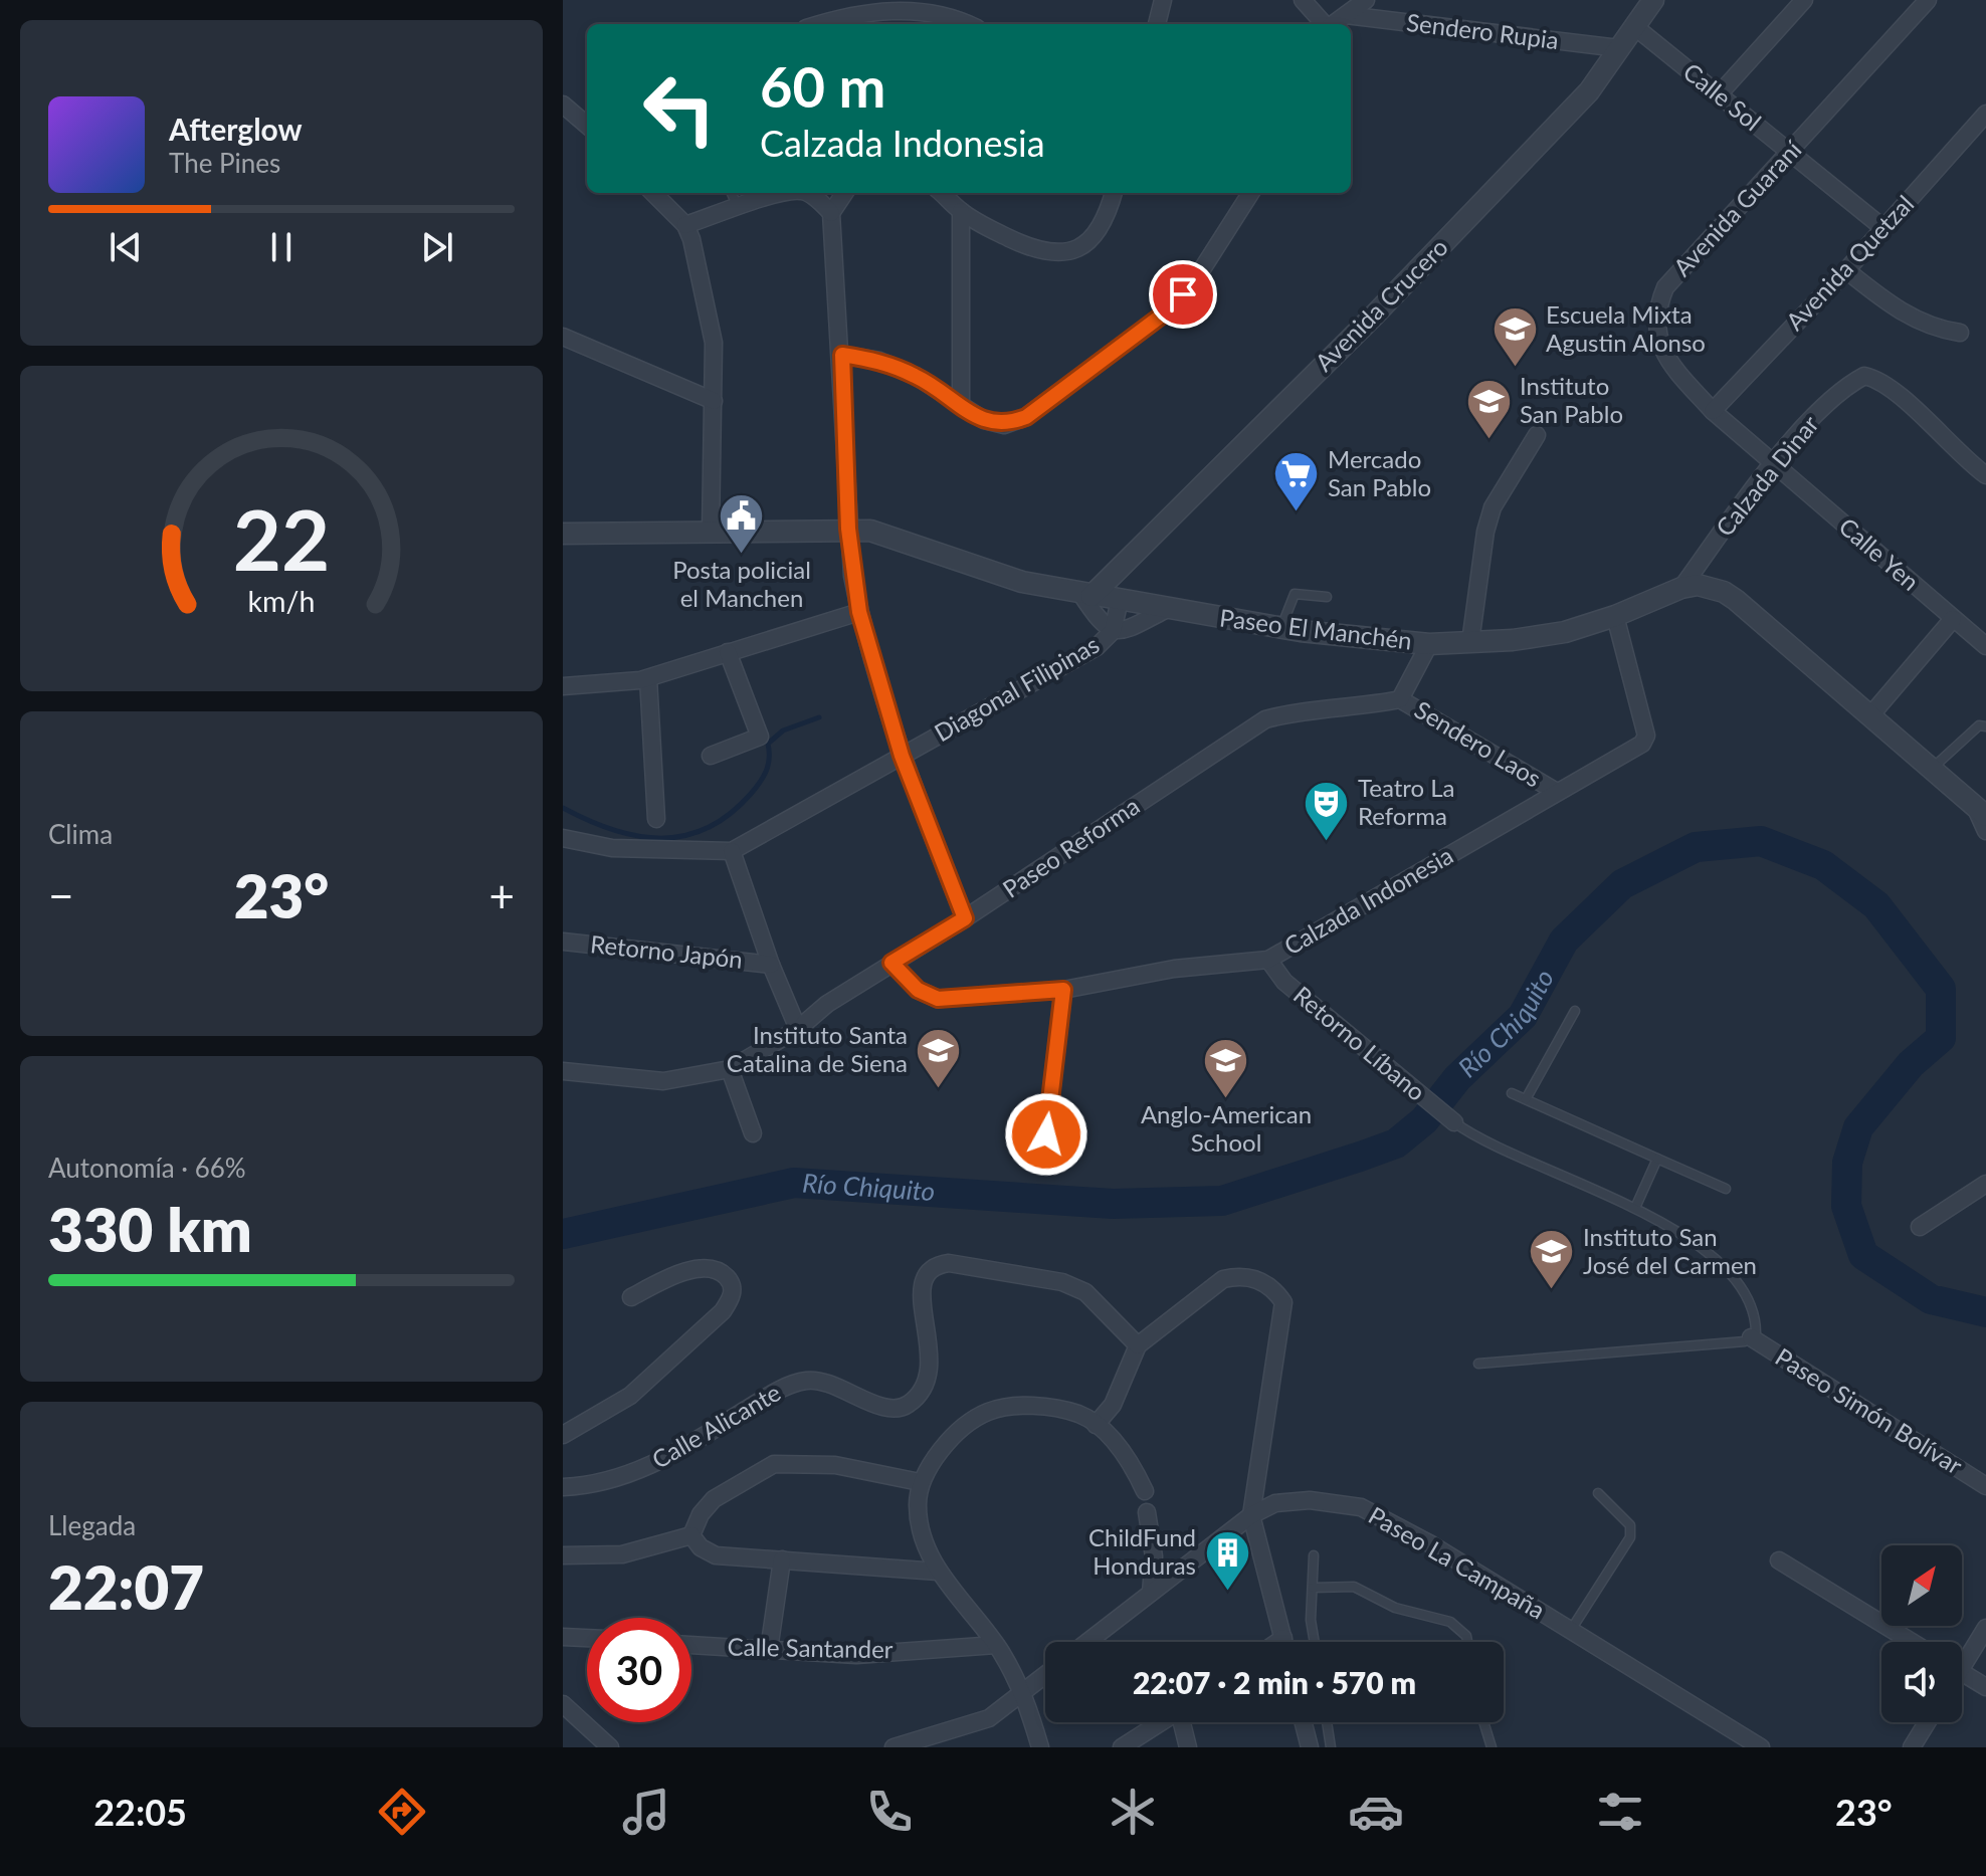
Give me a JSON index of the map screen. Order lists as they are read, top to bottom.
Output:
{
  "streets": {
    "street": [
      "Sendero Rupia",
      "Calle Sol",
      "Avenida Guaraní",
      "Avenida Quetzal",
      "Avenida Crucero",
      "Calzada Dinar",
      "Calle Yen",
      "Paseo El Manchén",
      "Diagonal Filipinas",
      "Sendero Laos",
      "Paseo Reforma",
      "Calzada Indonesia",
      "Retorno Japón",
      "Retorno Líbano",
      "Paseo Simón Bolívar",
      "Calle Alicante",
      "Paseo La Campaña",
      "Calle Santander"
    ]
  },
  "crossings": [
    ["Sendero Rupia", "Avenida Crucero"],
    ["Calle Sol", "Avenida Guaraní"],
    ["Calle Sol", "Avenida Quetzal"],
    ["Calle Sol", "Avenida Crucero"],
    ["Avenida Guaraní", "Avenida Quetzal"],
    ["Avenida Guaraní", "Calzada Dinar"],
    ["Avenida Guaraní", "Calle Yen"],
    ["Avenida Crucero", "Paseo El Manchén"],
    ["Avenida Crucero", "Diagonal Filipinas"],
    ["Calzada Dinar", "Calle Yen"],
    ["Calzada Dinar", "Paseo El Manchén"],
    ["Paseo El Manchén", "Diagonal Filipinas"],
    ["Paseo El Manchén", "Calzada Indonesia"],
    ["Sendero Laos", "Paseo Reforma"],
    ["Sendero Laos", "Calzada Indonesia"],
    ["Paseo Reforma", "Calzada Indonesia"],
    ["Calzada Indonesia", "Retorno Líbano"]
  ],
  "water": ["Río Chiquito"],
  "places": {
    "school or university": [
      "Escuela Mixta Agustin Alonso",
      "Instituto San Pablo",
      "Instituto Santa Catalina de Siena",
      "Anglo-American School",
      "Instituto San José del Carmen"
    ],
    "supermarket": ["Mercado San Pablo"],
    "public building": ["Posta policial el Manchen"],
    "theatre": ["Teatro La Reforma"],
    "building": ["ChildFund Honduras"]
  },
  "north": "top right",
  "page": {
    "turn": ["60 m", "Calzada Indonesia"],
    "song": ["Afterglow", "The Pines"],
    "tile": [
      "Clima",
      ["Autonomía · 66%", "330 km"],
      ["Llegada", "22:07"]
    ],
    "heat": ["−", "23°", "+"],
    "limit": "30",
    "trip": "22:07 · 2 min · 570 m",
    "tabs": ["22:05", "23°"],
    "gauge": ["22", "km/h"]
  }
}
